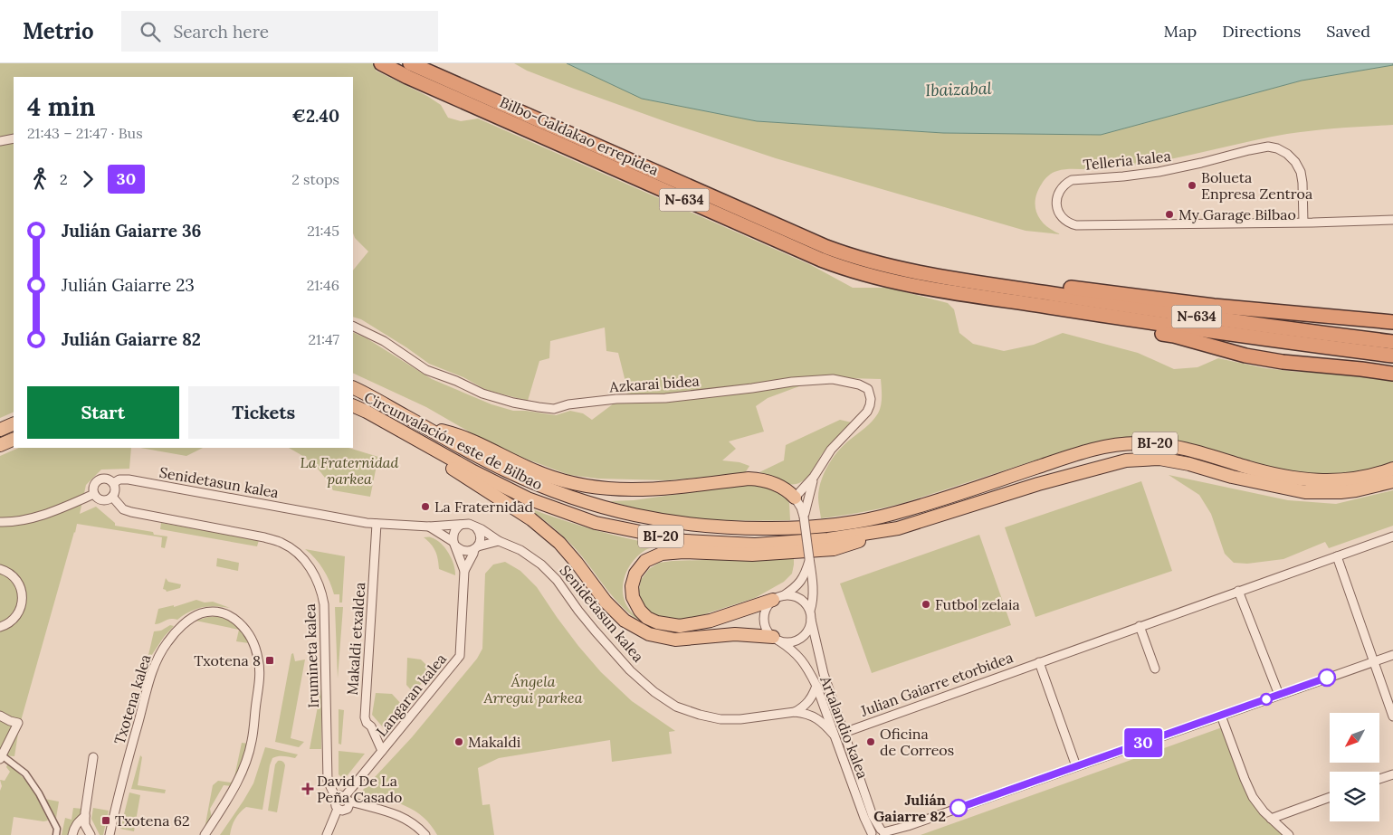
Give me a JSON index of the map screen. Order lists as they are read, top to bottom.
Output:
{
  "streets": {
    "highway": ["Bilbo-Galdakao errepidea", "N-634"],
    "main road": ["Circunvalación este de Bilbao", "BI-20"],
    "street": [
      "Telleria kalea",
      "Azkarai bidea",
      "Senidetasun kalea",
      "Makaldi etxaldea",
      "Irumineta kalea",
      "Julian Gaiarre etorbidea",
      "Langaran kalea",
      "Txotena kalea",
      "Artalandio kalea"
    ]
  },
  "crossings": [
    ["Bilbo-Galdakao errepidea", "N-634"],
    ["Senidetasun kalea", "Makaldi etxaldea"],
    ["Senidetasun kalea", "Irumineta kalea"],
    ["Senidetasun kalea", "Langaran kalea"],
    ["Makaldi etxaldea", "Langaran kalea"],
    ["Irumineta kalea", "Langaran kalea"],
    ["Julian Gaiarre etorbidea", "Artalandio kalea"]
  ],
  "water": ["Ibaizabal"],
  "parks": ["La Fraternidad parkea", "Ángela Arregui parkea"],
  "places": {
    "other": [
      "Bolueta Enpresa Zentroa",
      "My Garage Bilbao",
      "La Fraternidad",
      "Futbol zelaia",
      "Makaldi",
      "Oficina de Correos",
      "Julián Gaiarre 82"
    ],
    "transit": ["Txotena 8", "Txotena 62"],
    "health": ["David De La Peña Casado"]
  },
  "lines": ["bus line 30"],
  "north": "bottom left",
  "page": {
    "header": "Metrio",
    "search": "Search here",
    "nav": ["Map", "Directions", "Saved"],
    "on_map": "30",
    "heading": ["4 min", "21:43 – 21:47 · Bus", "€2.40"],
    "legs": ["2", "30", "2 stops"],
    "list": [
      {
        "name": "Julián Gaiarre 36",
        "value": "21:45"
      },
      {
        "name": "Julián Gaiarre 23",
        "value": "21:46"
      },
      {
        "name": "Julián Gaiarre 82",
        "value": "21:47"
      }
    ],
    "buttons": ["Start", "Tickets"]
  }
}
